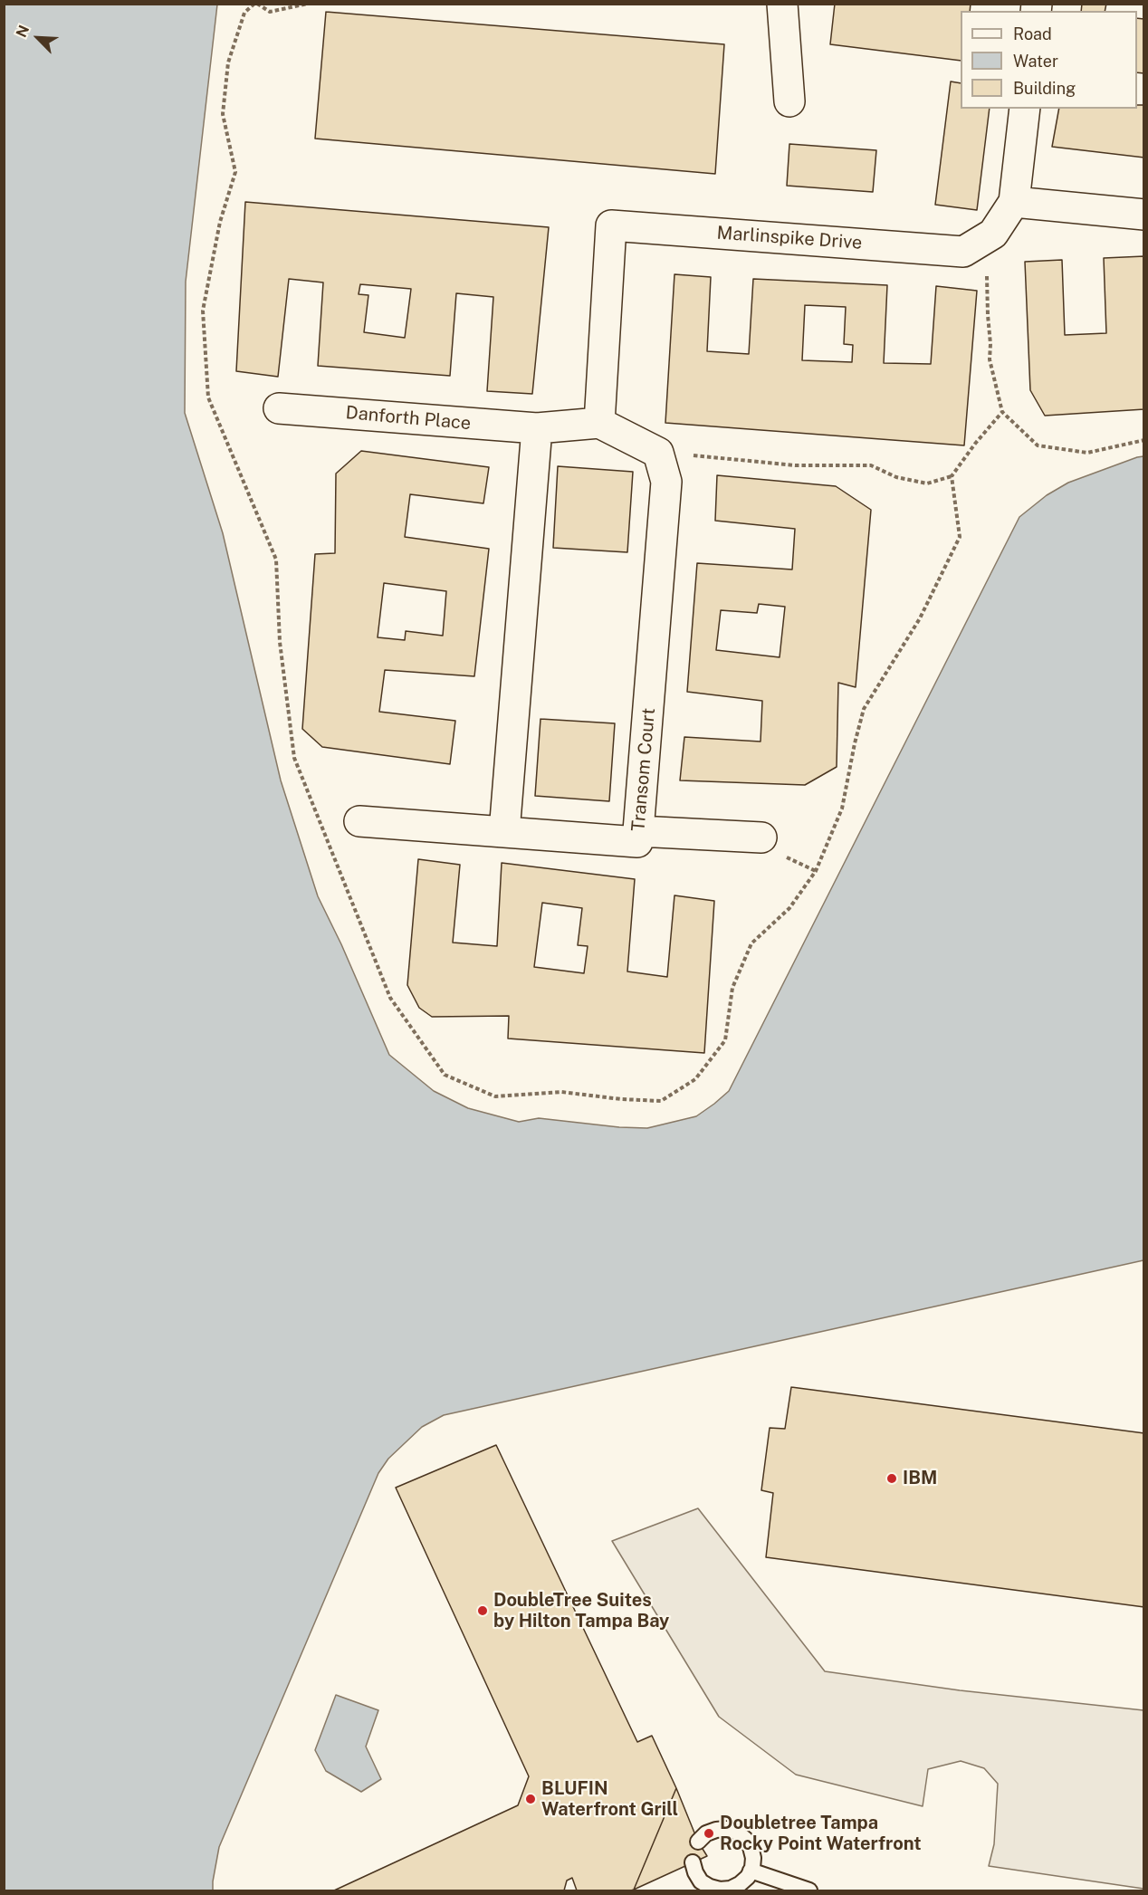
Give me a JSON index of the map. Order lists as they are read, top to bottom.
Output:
{
  "streets": {
    "street": ["Marlinspike Drive", "Danforth Place", "Transom Court"]
  },
  "places": [
    "IBM",
    "DoubleTree Suites by Hilton Tampa Bay",
    "BLUFIN Waterfront Grill",
    "Doubletree Tampa Rocky Point Waterfront"
  ],
  "legend": ["Road", "Water", "Building"],
  "north": "top left"
}
